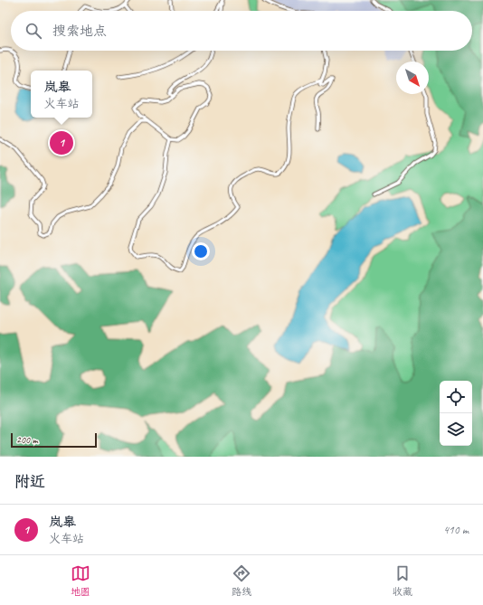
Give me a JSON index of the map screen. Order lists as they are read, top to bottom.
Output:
{
  "scale_bar": "200 m",
  "north": "bottom right",
  "page": {
    "search": "搜索地点",
    "popup": ["岚皋", "火车站"],
    "pins": "1",
    "scale": "200 m",
    "heading": "附近",
    "list": [
      {
        "mark": "1",
        "name": "岚皋",
        "note": "火车站",
        "value": "410 m"
      }
    ],
    "nav": ["地图", "路线", "收藏"]
  }
}
